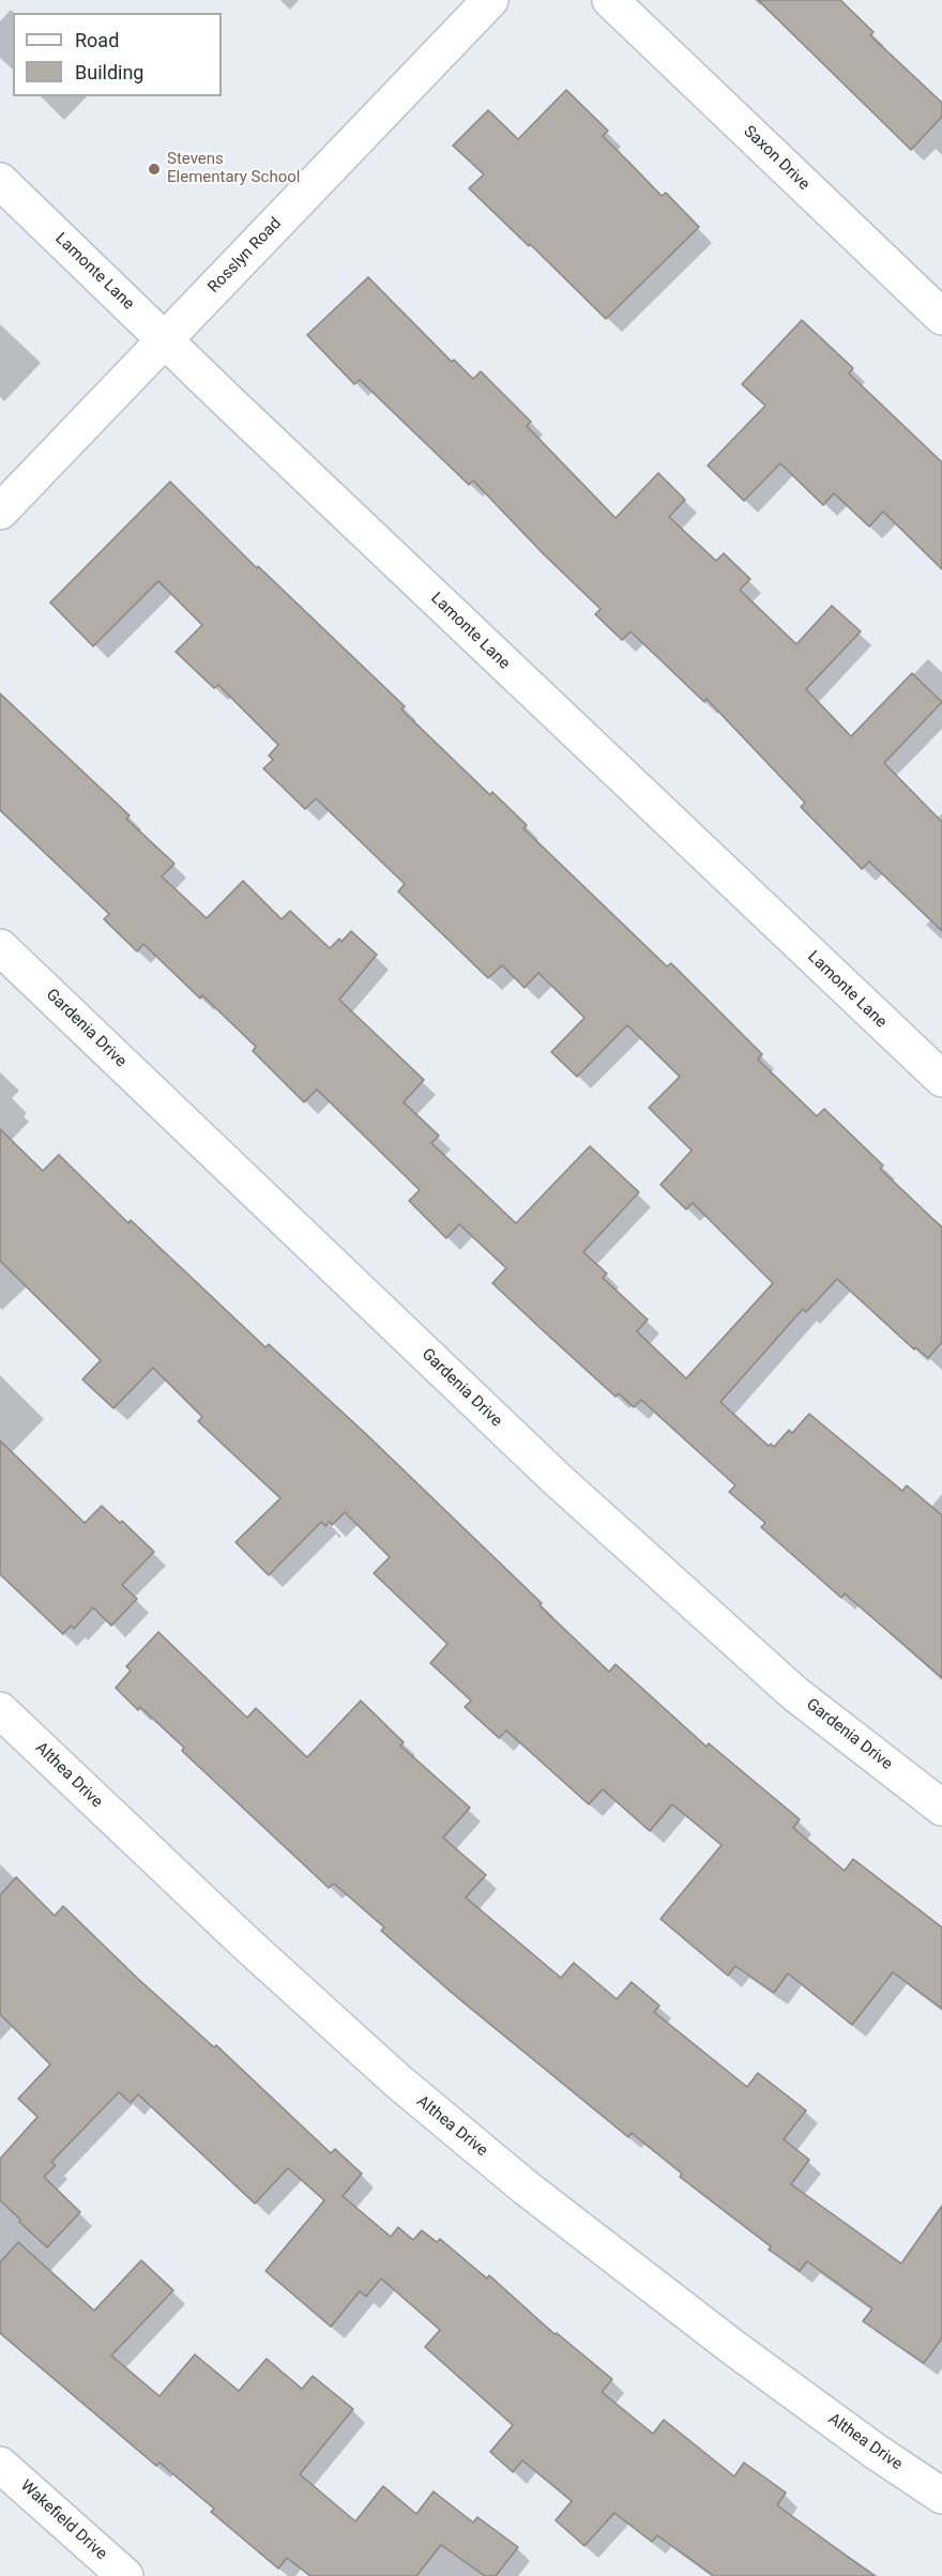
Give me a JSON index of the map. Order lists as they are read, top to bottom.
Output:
{
  "streets": {
    "street": [
      "Saxon Drive",
      "Rosslyn Road",
      "Lamonte Lane",
      "Gardenia Drive",
      "Althea Drive",
      "Wakefield Drive"
    ]
  },
  "crossings": [
    ["Rosslyn Road", "Lamonte Lane"]
  ],
  "places": ["Stevens Elementary School"],
  "legend": ["Road", "Building"]
}
